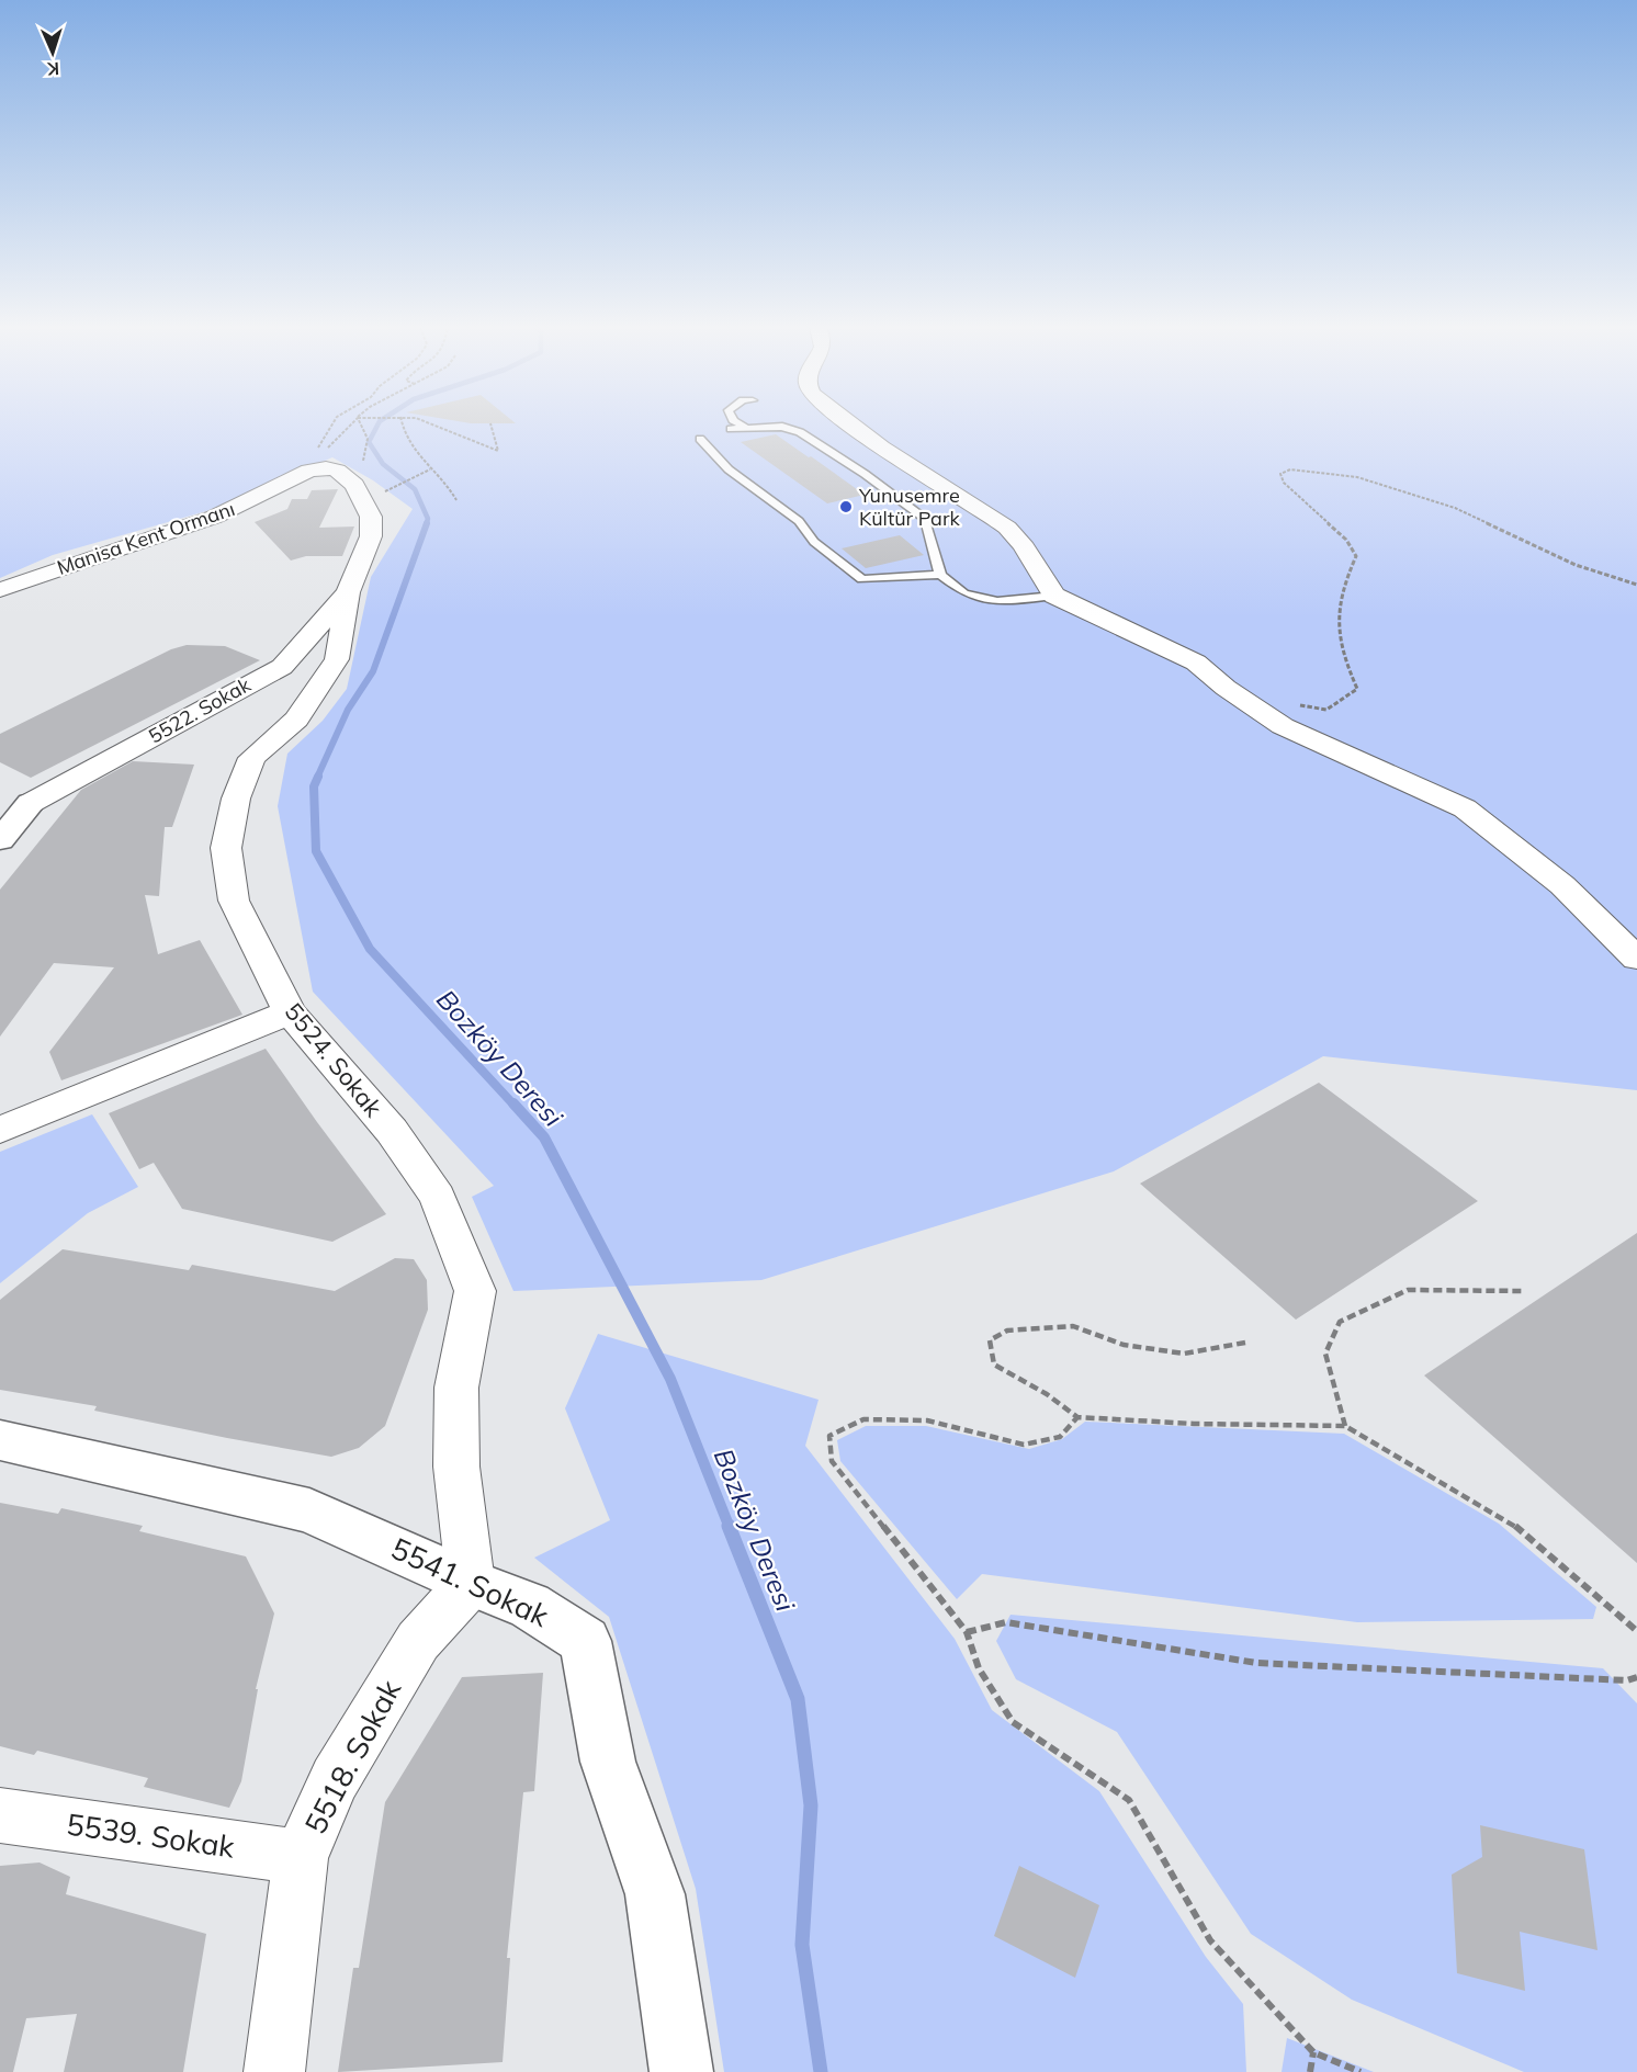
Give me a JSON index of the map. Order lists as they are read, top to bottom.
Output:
{
  "streets": {
    "street": [
      "Manisa Kent Ormanı",
      "5522. Sokak",
      "5524. Sokak",
      "5541. Sokak",
      "5518. Sokak",
      "5539. Sokak"
    ]
  },
  "crossings": [
    ["5522. Sokak", "5524. Sokak"],
    ["5524. Sokak", "5541. Sokak"],
    ["5524. Sokak", "5518. Sokak"],
    ["5541. Sokak", "5518. Sokak"],
    ["5518. Sokak", "5539. Sokak"]
  ],
  "water": ["Bozköy Deresi"],
  "places": ["Yunusemre Kültür Park"],
  "north": "bottom"
}
